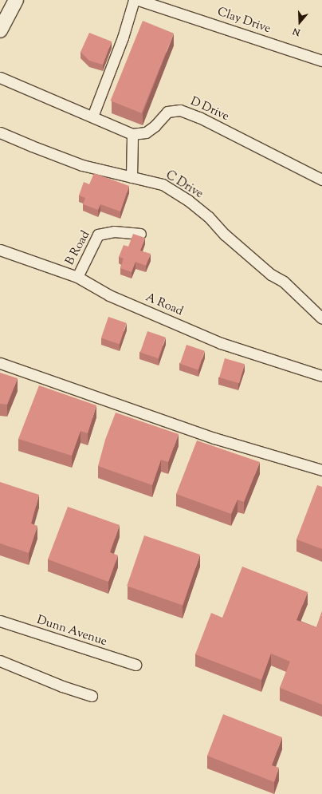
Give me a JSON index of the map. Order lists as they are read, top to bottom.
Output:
{
  "streets": {
    "street": [
      "Clay Drive",
      "D Drive",
      "C Drive",
      "B Road",
      "A Road",
      "Dunn Avenue"
    ]
  },
  "crossings": [
    ["B Road", "A Road"]
  ],
  "north": "bottom"
}
